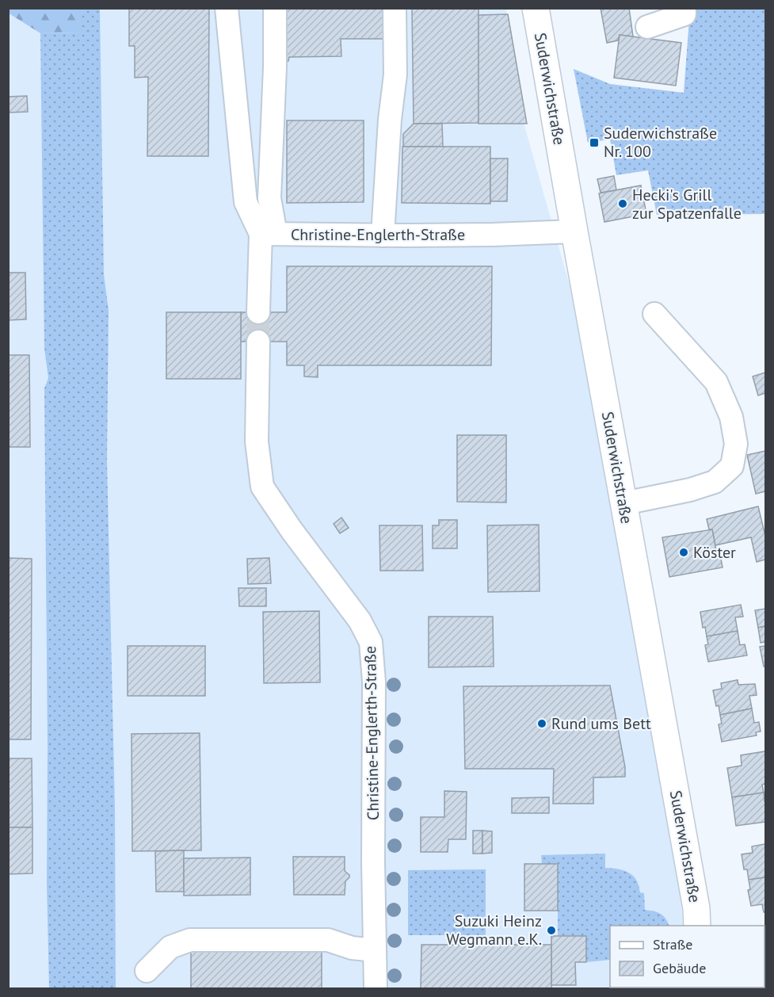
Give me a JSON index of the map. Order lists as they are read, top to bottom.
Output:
{
  "streets": {
    "main road": ["Suderwichstraße"],
    "street": ["Christine-Englerth-Straße"]
  },
  "crossings": [
    ["Suderwichstraße", "Christine-Englerth-Straße"]
  ],
  "places": {
    "transit": ["Suderwichstraße Nr. 100"],
    "other": [
      "Hecki's Grill zur Spatzenfalle",
      "Köster",
      "Rund ums Bett",
      "Suzuki Heinz Wegmann e.K."
    ]
  },
  "legend": ["Straße", "Gebäude"]
}
